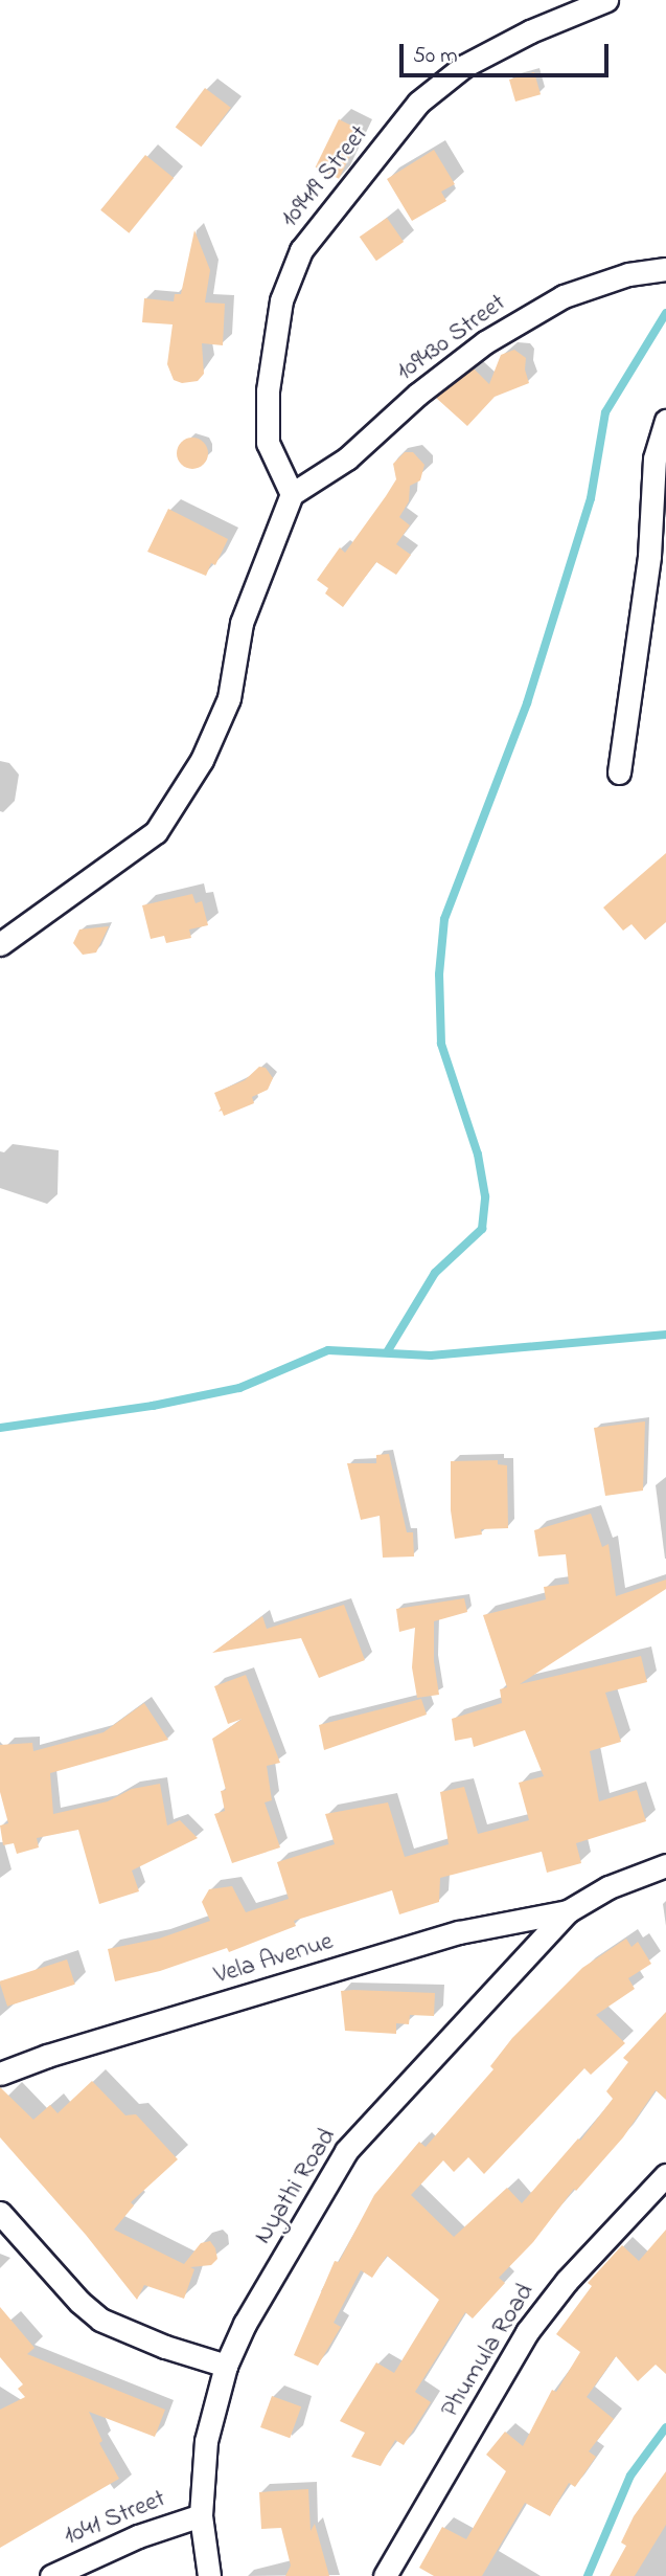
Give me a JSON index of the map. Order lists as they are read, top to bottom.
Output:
{
  "streets": {
    "street": [
      "109419 Street",
      "109430 Street",
      "Vela Avenue",
      "Nyathi Road",
      "Phumula Road",
      "1041 Street"
    ]
  },
  "crossings": [
    ["109419 Street", "109430 Street"],
    ["Vela Avenue", "Nyathi Road"],
    ["Nyathi Road", "1041 Street"]
  ],
  "scale_bar": "50 m"
}
